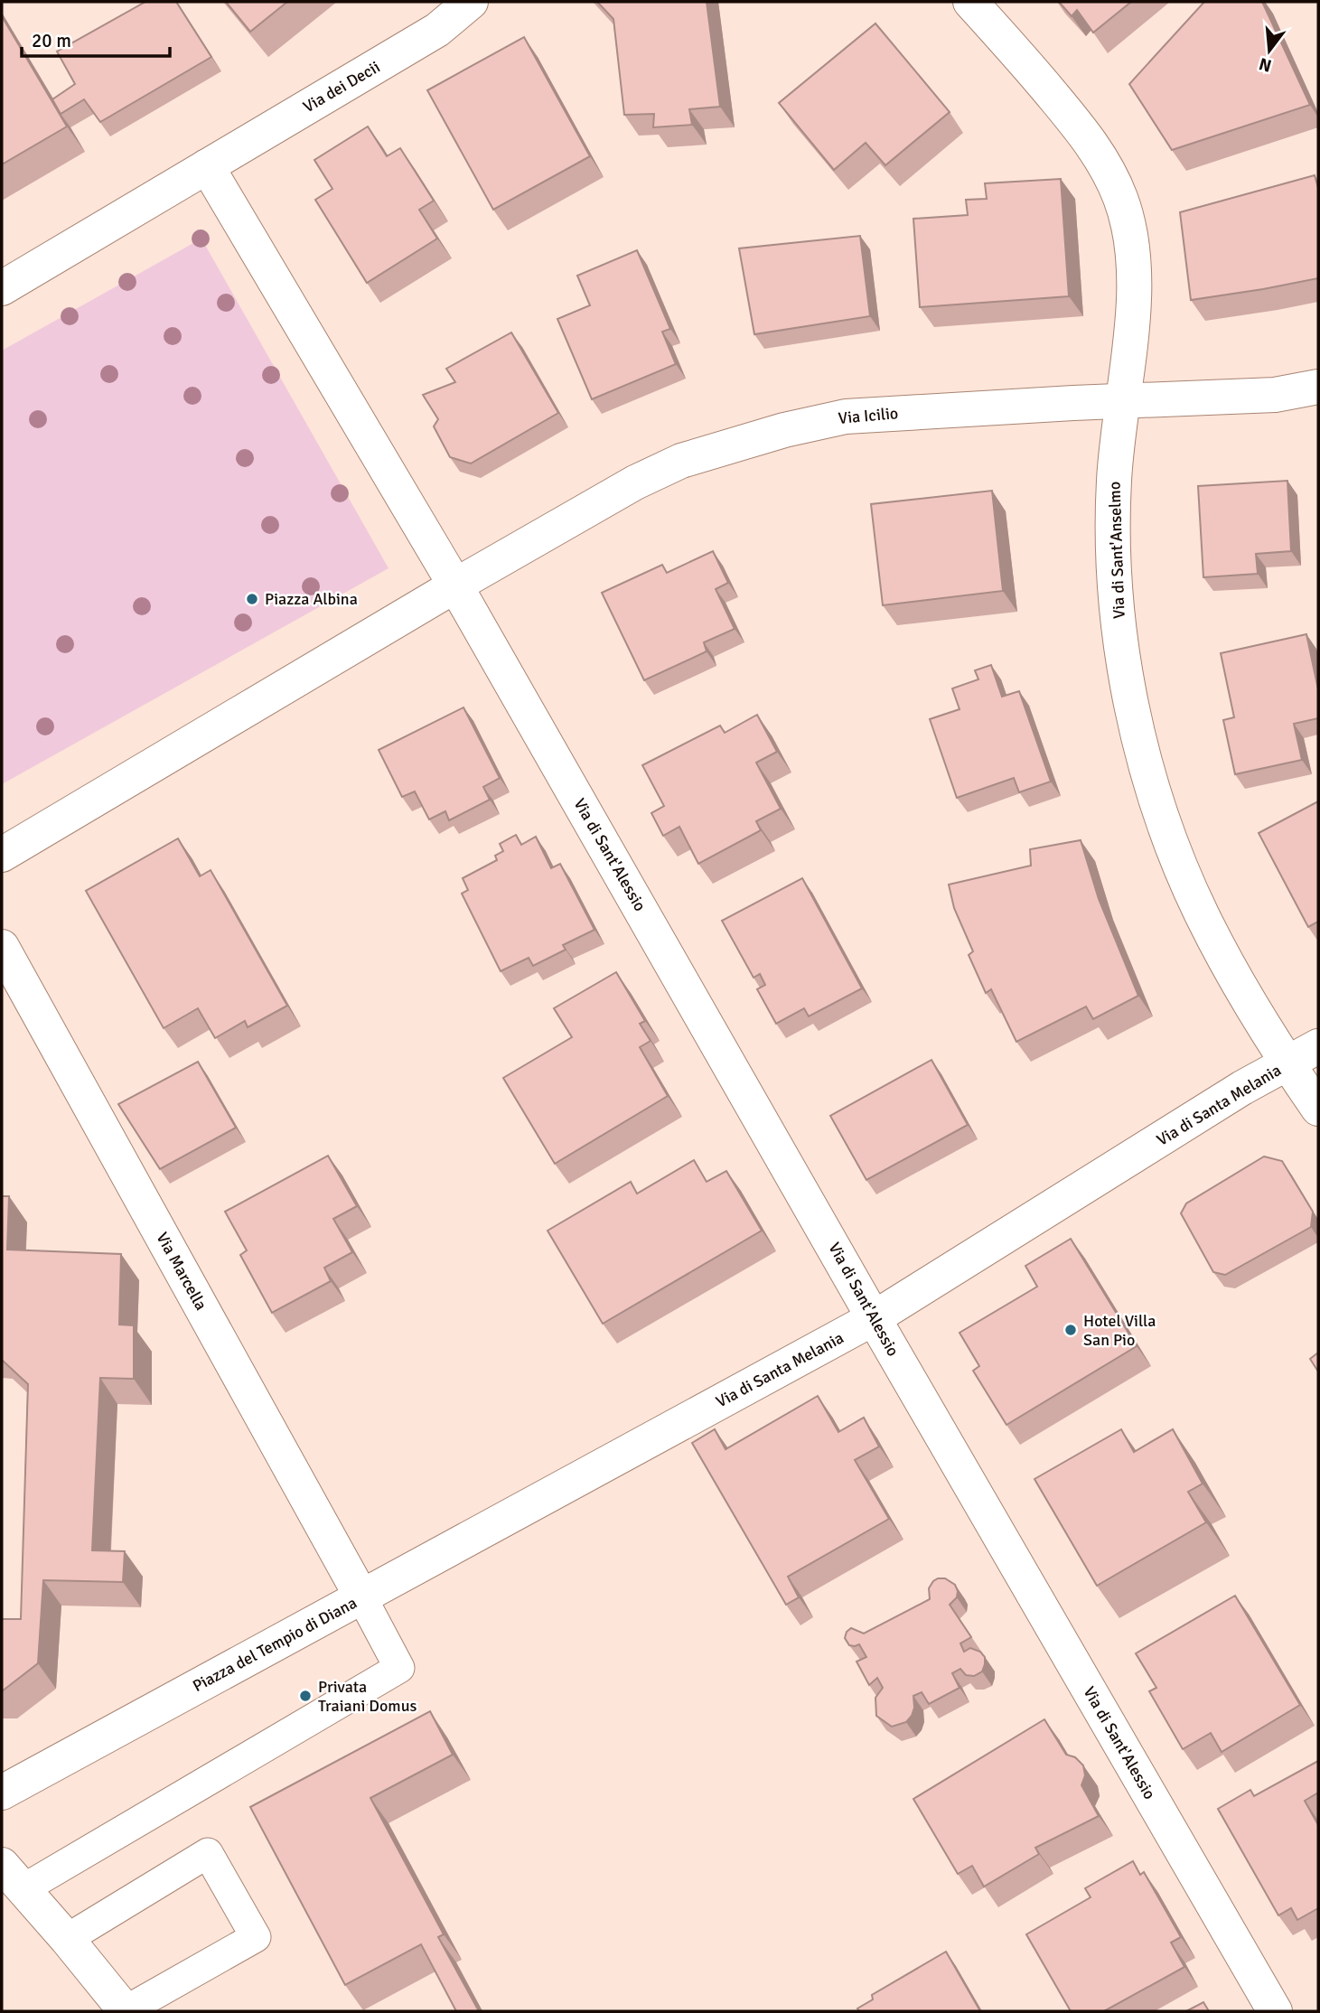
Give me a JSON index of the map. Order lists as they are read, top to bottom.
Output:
{
  "streets": {
    "street": [
      "Via dei Decii",
      "Via Icilio",
      "Via di Sant'Anselmo",
      "Via di Sant'Alessio",
      "Via di Santa Melania",
      "Via Marcella",
      "Piazza del Tempio di Diana"
    ]
  },
  "crossings": [
    ["Via Icilio", "Via di Sant'Anselmo"],
    ["Via Icilio", "Via di Sant'Alessio"],
    ["Via di Sant'Anselmo", "Via di Santa Melania"],
    ["Via di Sant'Alessio", "Via di Santa Melania"],
    ["Via di Santa Melania", "Via Marcella"],
    ["Via di Santa Melania", "Piazza del Tempio di Diana"],
    ["Via Marcella", "Piazza del Tempio di Diana"]
  ],
  "places": ["Piazza Albina", "Hotel Villa San Pio", "Privata Traiani Domus"],
  "scale_bar": "20 m",
  "north": "bottom"
}
